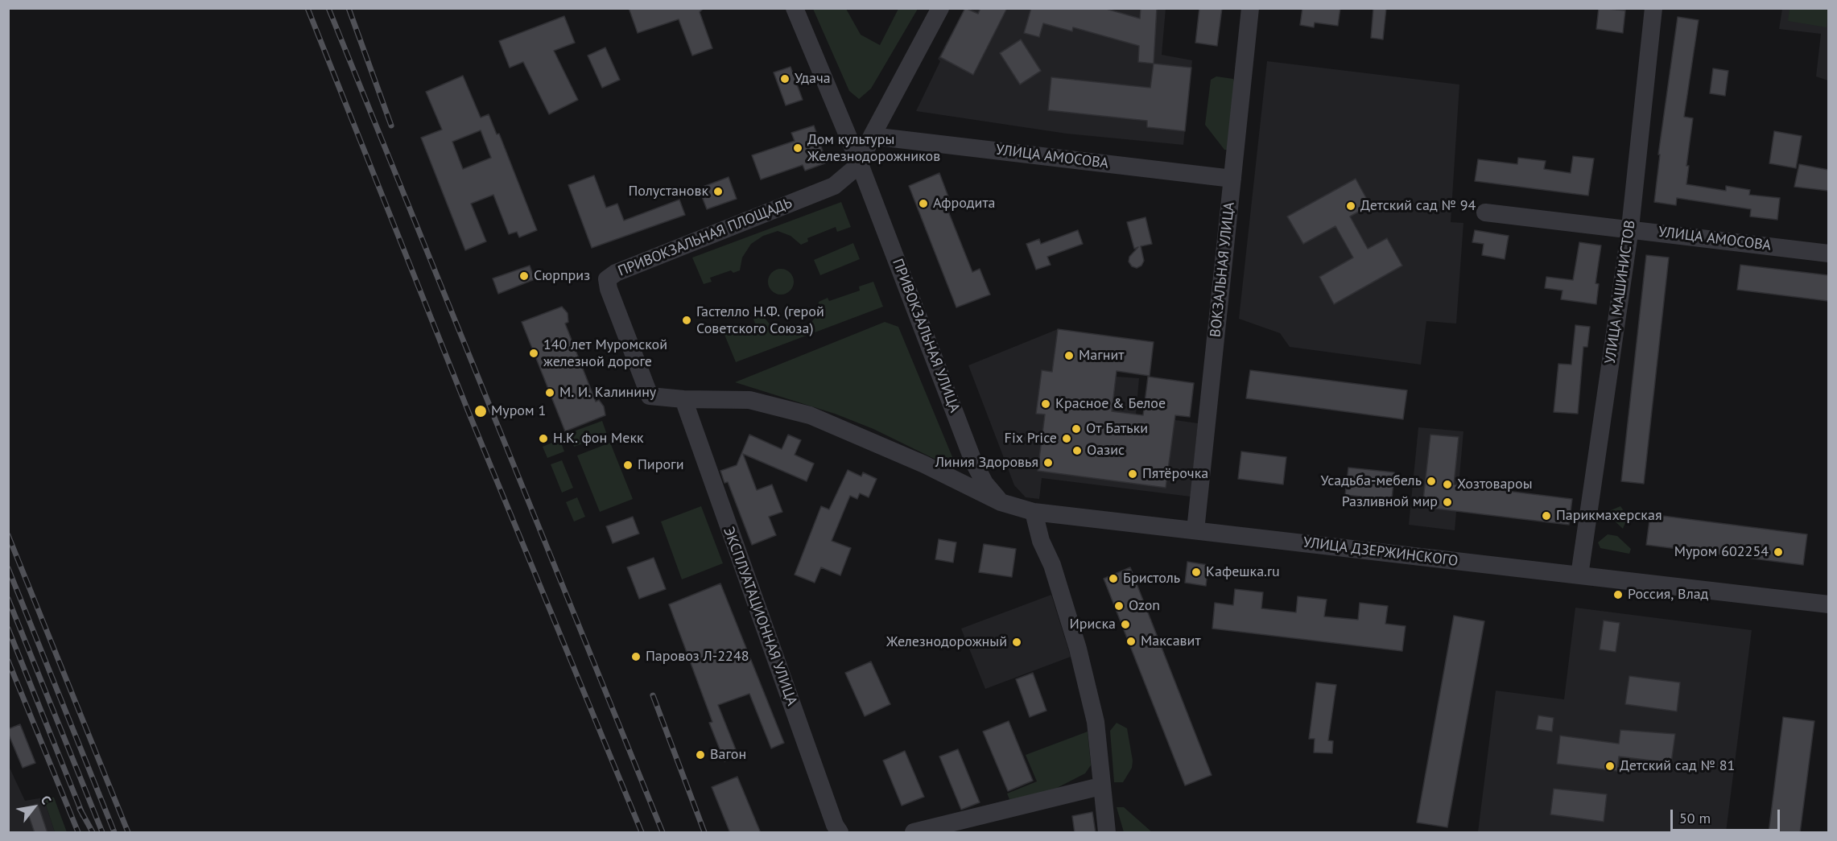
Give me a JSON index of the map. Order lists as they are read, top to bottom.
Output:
{
  "streets": {
    "street": [
      "УЛИЦА АМОСОВА",
      "ПРИВОКЗАЛЬНАЯ ПЛОЩАДЬ",
      "ВОКЗАЛЬНАЯ УЛИЦА",
      "УЛИЦА МАШИНИСТОВ",
      "ПРИВОКЗАЛЬНАЯ УЛИЦА",
      "УЛИЦА ДЗЕРЖИНСКОГО",
      "ЭКСПЛУАТАЦИОННАЯ УЛИЦА"
    ]
  },
  "crossings": [
    ["УЛИЦА АМОСОВА", "ВОКЗАЛЬНАЯ УЛИЦА"],
    ["УЛИЦА АМОСОВА", "УЛИЦА МАШИНИСТОВ"],
    ["ПРИВОКЗАЛЬНАЯ ПЛОЩАДЬ", "ПРИВОКЗАЛЬНАЯ УЛИЦА"],
    ["ПРИВОКЗАЛЬНАЯ ПЛОЩАДЬ", "УЛИЦА ДЗЕРЖИНСКОГО"],
    ["ВОКЗАЛЬНАЯ УЛИЦА", "УЛИЦА ДЗЕРЖИНСКОГО"],
    ["УЛИЦА МАШИНИСТОВ", "УЛИЦА ДЗЕРЖИНСКОГО"],
    ["ПРИВОКЗАЛЬНАЯ УЛИЦА", "УЛИЦА ДЗЕРЖИНСКОГО"],
    ["УЛИЦА ДЗЕРЖИНСКОГО", "ЭКСПЛУАТАЦИОННАЯ УЛИЦА"]
  ],
  "places": [
    "Удача",
    "Дом культуры Железнодорожников",
    "Полустановк",
    "Афродита",
    "Детский сад № 94",
    "Сюрприз",
    "Гастелло Н.Ф. (герой Советского Союза)",
    "140 лет Муромской железной дороге",
    "Магнит",
    "М. И. Калинину",
    "Красное & Белое",
    "Муром 1",
    "От Батьки",
    "Н.К. фон Мекк",
    "Fix Price",
    "Оазис",
    "Линия Здоровья",
    "Пироги",
    "Пятёрочка",
    "Усадьба-мебель",
    "Хозтовароы",
    "Разливной мир",
    "Парикмахерская",
    "Муром 602254",
    "Кафешка.ru",
    "Бристоль",
    "Россия, Влад",
    "Ozon",
    "Ириска",
    "Максавит",
    "Железнодорожный",
    "Паровоз Л-2248",
    "Вагон",
    "Детский сад № 81"
  ],
  "scale_bar": "50 m",
  "north": "top right"
}
